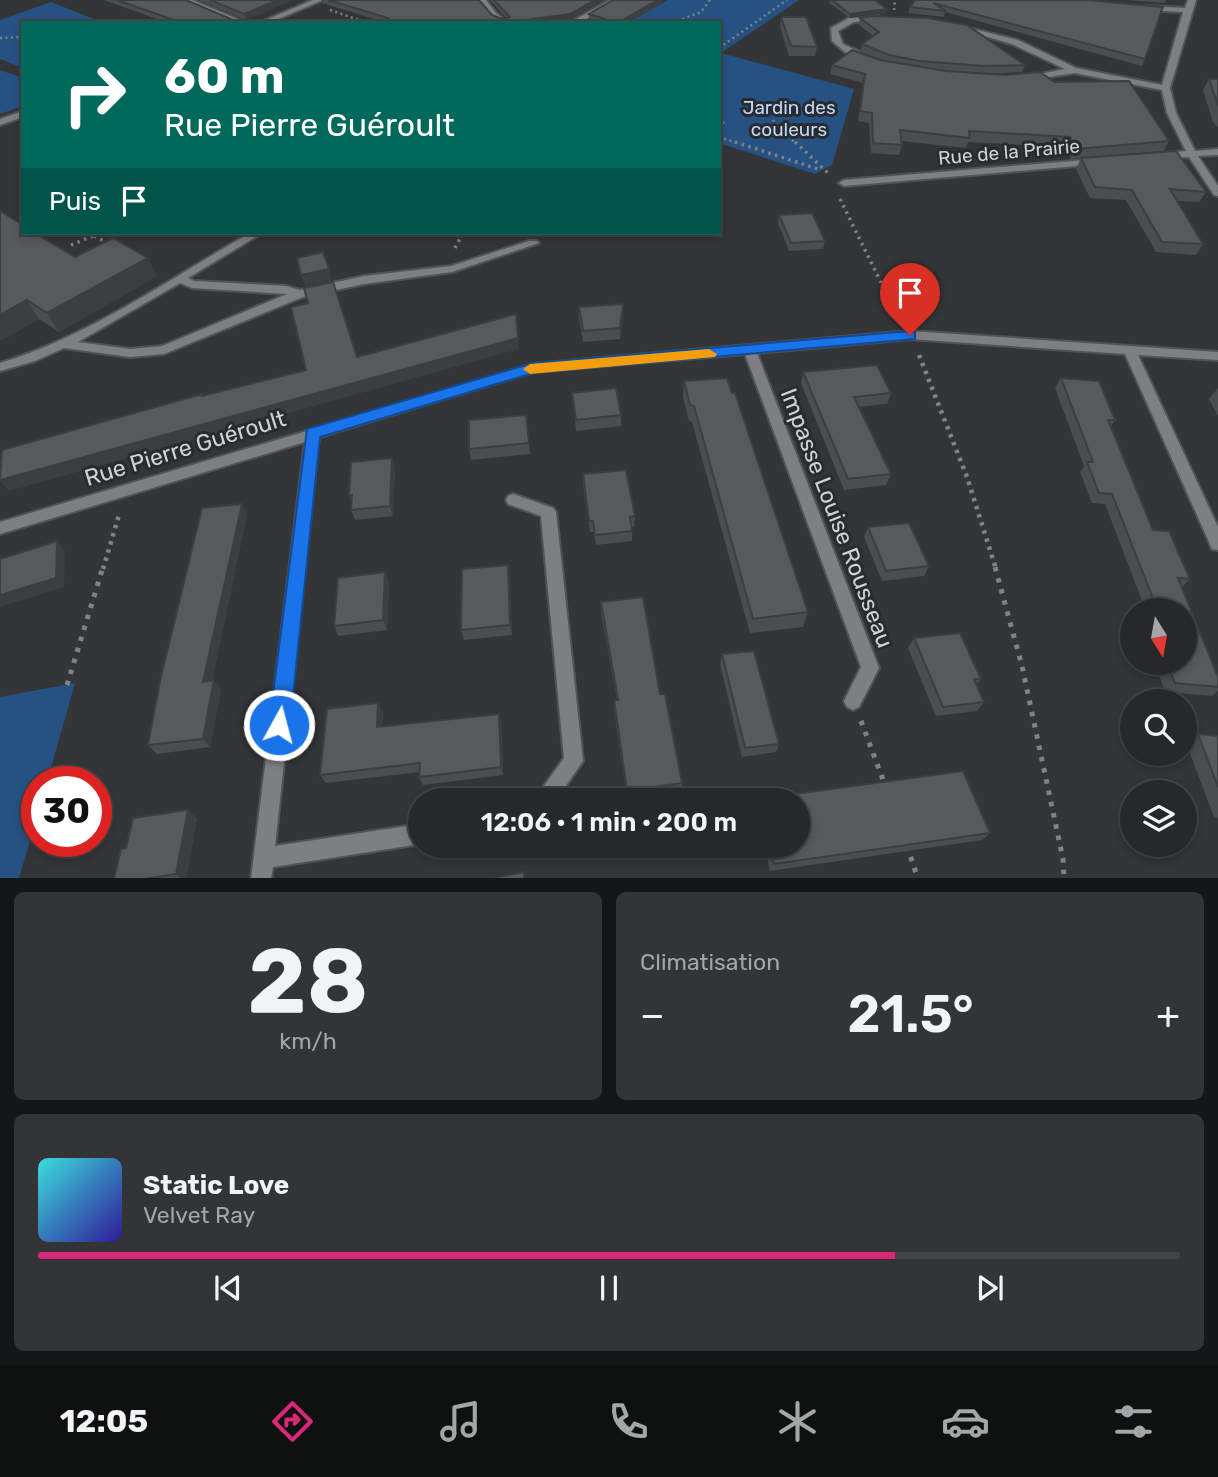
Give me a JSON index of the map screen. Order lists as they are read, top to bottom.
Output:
{
  "streets": {
    "street": ["Rue de la Prairie", "Rue Pierre Guéroult", "Impasse Louise Rousseau"]
  },
  "crossings": [
    ["Rue Pierre Guéroult", "Impasse Louise Rousseau"]
  ],
  "parks": ["Jardin des couleurs"],
  "north": "bottom",
  "page": {
    "turn": ["60 m", "Rue Pierre Guéroult"],
    "then": "Puis",
    "limit": "30",
    "trip": "12:06 · 1 min · 200 m",
    "tile": [
      ["28", "km/h"],
      "Climatisation"
    ],
    "heat": ["−", "21.5°", "+"],
    "song": ["Static Love", "Velvet Ray"],
    "tabs": "12:05"
  }
}
